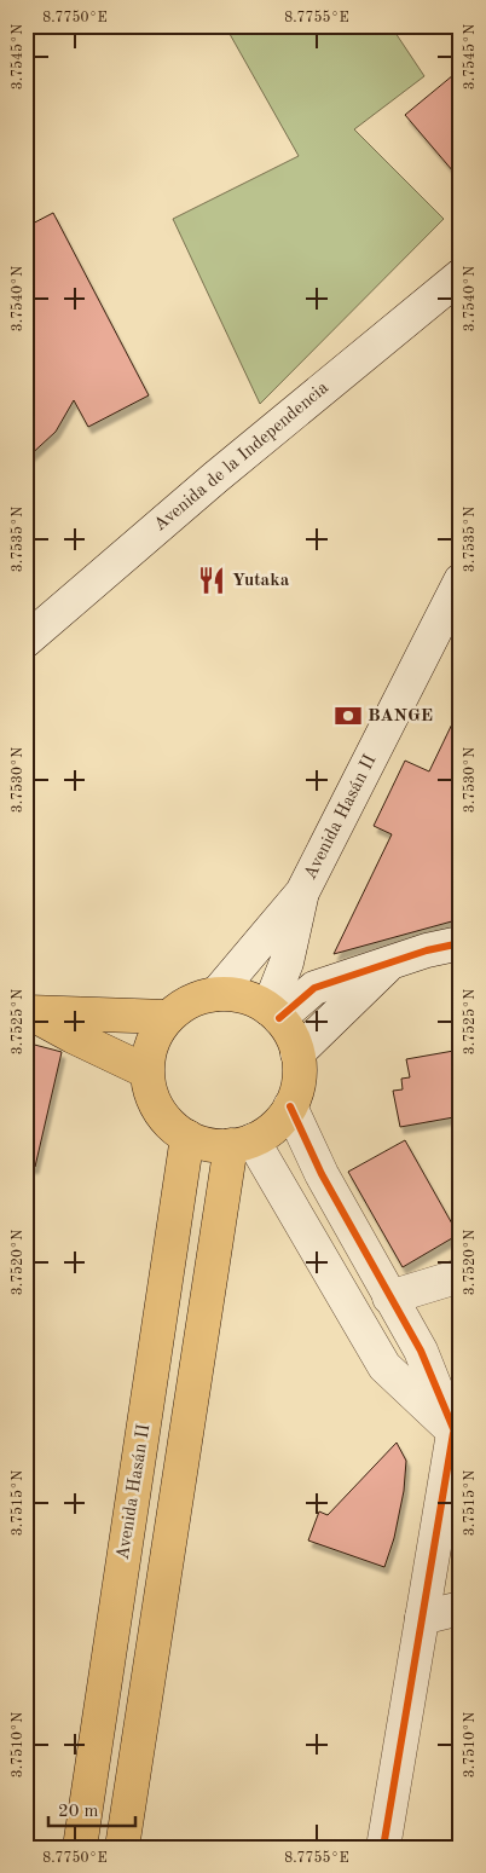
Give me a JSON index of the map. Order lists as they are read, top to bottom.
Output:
{
  "streets": {
    "main road": ["Avenida Hasán II"],
    "street": ["Avenida de la Independencia"]
  },
  "places": {
    "restaurant": ["Yutaka"],
    "bank": ["BANGE"]
  },
  "scale_bar": "20 m",
  "coordinates": [
    "8.7750°E",
    "8.7755°E",
    "3.7545°N",
    "3.7540°N",
    "3.7535°N",
    "3.7530°N",
    "3.7525°N",
    "3.7520°N",
    "3.7515°N",
    "3.7510°N"
  ]
}
